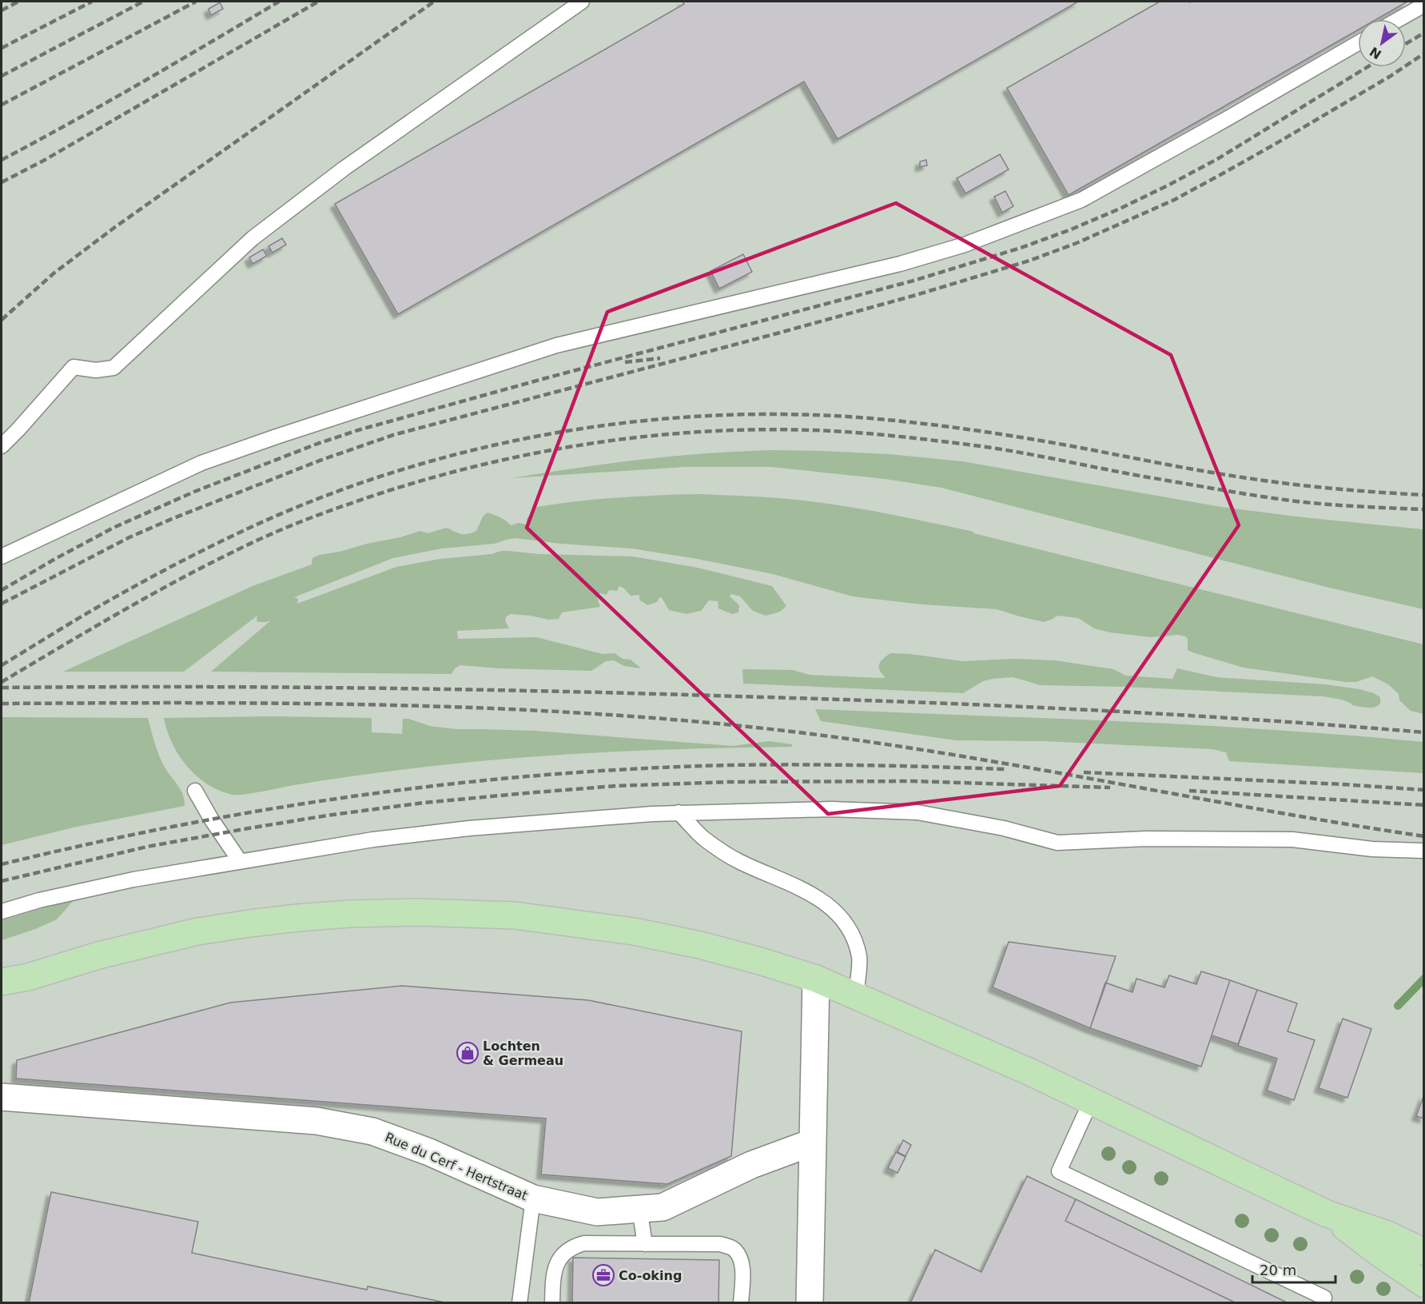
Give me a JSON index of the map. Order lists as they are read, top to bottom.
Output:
{
  "streets": {
    "street": ["Rue du Cerf - Hertstraat"]
  },
  "places": {
    "shop": ["Lochten & Germeau"],
    "office": ["Co-oking"]
  },
  "scale_bar": "20 m",
  "north": "bottom left"
}
